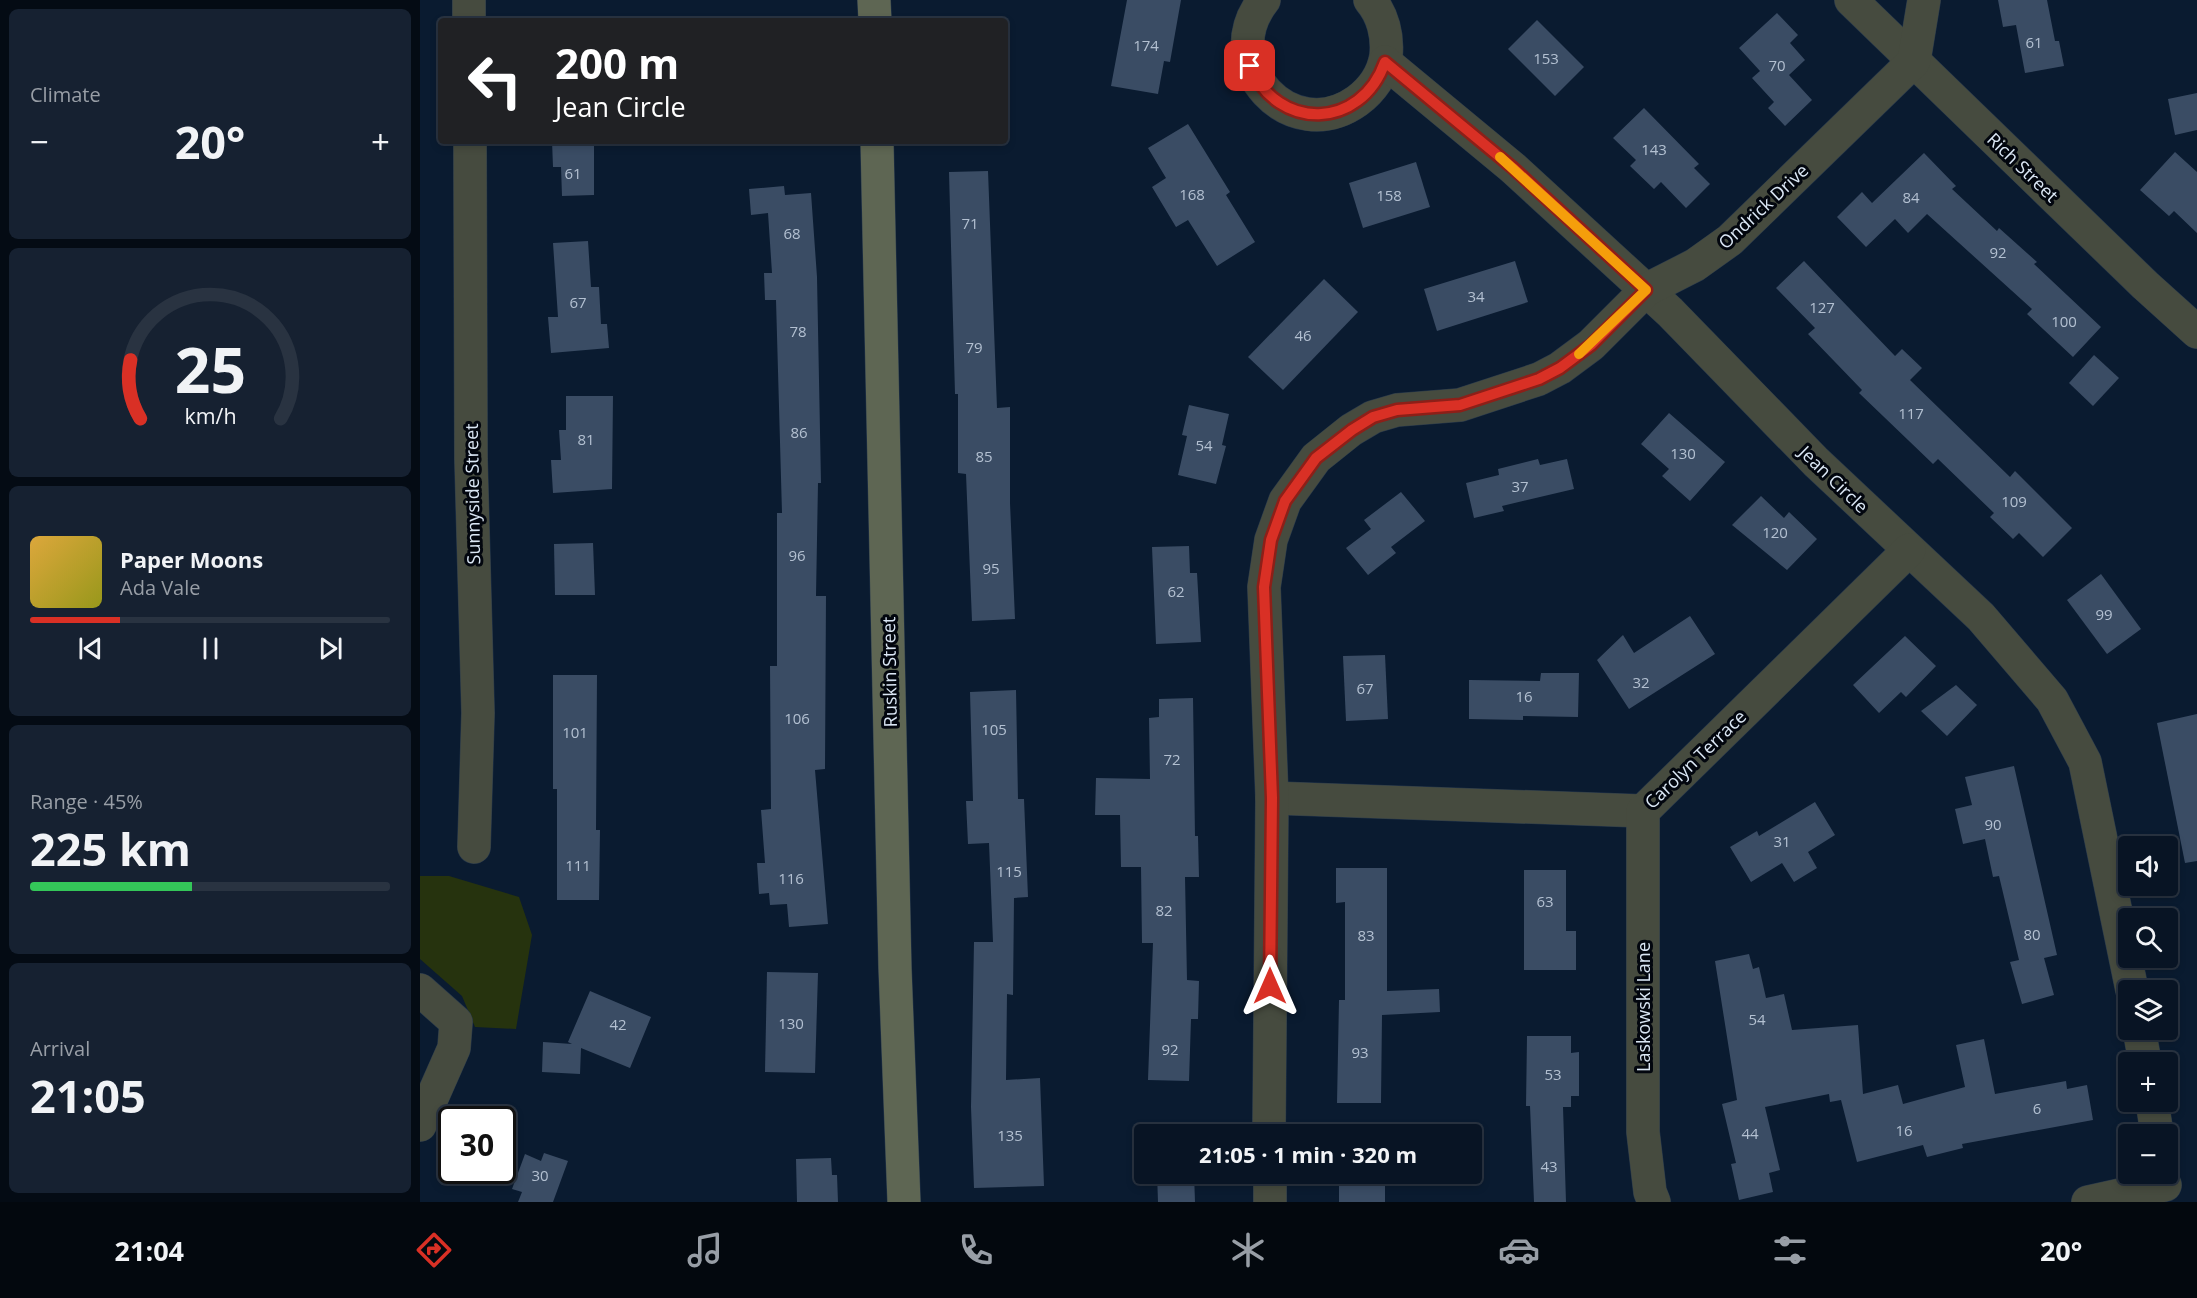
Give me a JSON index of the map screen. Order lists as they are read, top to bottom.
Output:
{
  "streets": {
    "street": [
      "Rich Street",
      "Ondrick Drive",
      "Jean Circle",
      "Sunnyside Street",
      "Ruskin Street",
      "Carolyn Terrace",
      "Laskowski Lane"
    ]
  },
  "crossings": [
    ["Rich Street", "Ondrick Drive"],
    ["Ondrick Drive", "Jean Circle"],
    ["Ondrick Drive", "Carolyn Terrace"],
    ["Jean Circle", "Carolyn Terrace"],
    ["Carolyn Terrace", "Laskowski Lane"]
  ],
  "house_numbers": [
    "61",
    "174",
    "153",
    "70",
    "143",
    "61",
    "168",
    "158",
    "84",
    "71",
    "68",
    "92",
    "34",
    "67",
    "127",
    "100",
    "78",
    "46",
    "79",
    "117",
    "86",
    "81",
    "54",
    "130",
    "85",
    "37",
    "109",
    "120",
    "96",
    "95",
    "62",
    "99",
    "32",
    "67",
    "16",
    "106",
    "105",
    "101",
    "72",
    "90",
    "31",
    "111",
    "115",
    "116",
    "63",
    "82",
    "80",
    "83",
    "54",
    "130",
    "42",
    "92",
    "93",
    "53",
    "6",
    "16",
    "44",
    "135",
    "43",
    "30"
  ],
  "page": {
    "tile": [
      "Climate",
      ["Range · 45%", "225 km"],
      ["Arrival", "21:05"]
    ],
    "turn": ["200 m", "Jean Circle"],
    "heat": ["−", "20°", "+"],
    "song": ["Paper Moons", "Ada Vale"],
    "map_buttons": ["+", "−"],
    "limit": "30",
    "trip": "21:05 · 1 min · 320 m",
    "tabs": ["21:04", "20°"],
    "gauge": ["25", "km/h"]
  }
}
